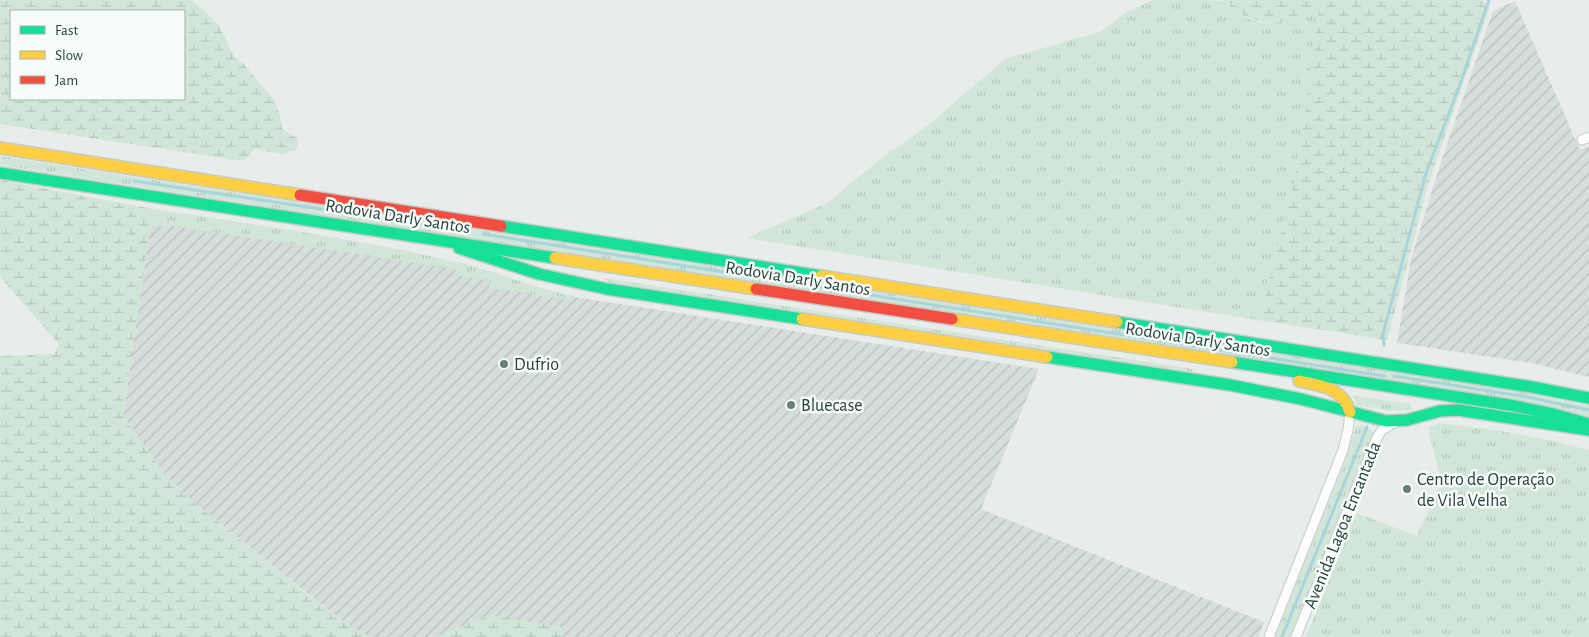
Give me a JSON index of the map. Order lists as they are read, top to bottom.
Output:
{
  "streets": {
    "main road": ["Rodovia Darly Santos"],
    "street": ["Avenida Lagoa Encantada"]
  },
  "places": ["Dufrio", "Bluecase", "Centro de Operação de Vila Velha"],
  "legend": ["Fast", "Slow", "Jam"]
}
